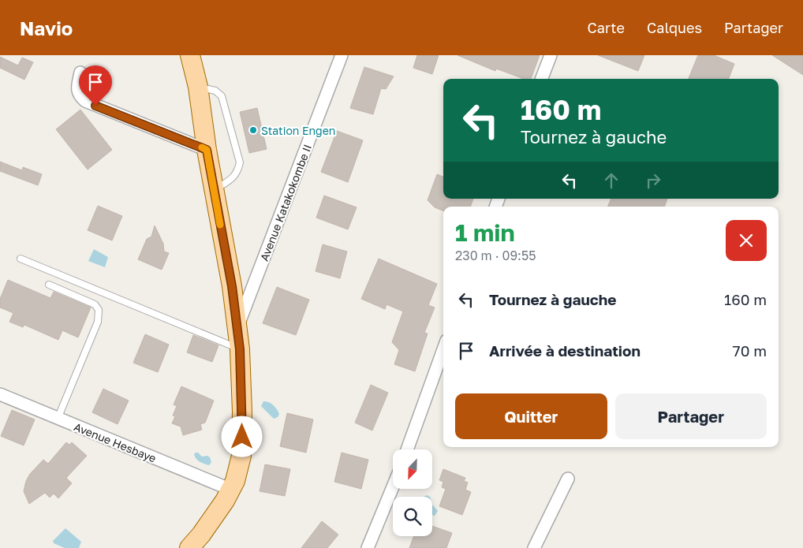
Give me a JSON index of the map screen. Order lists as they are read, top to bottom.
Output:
{
  "streets": {
    "street": ["Avenue Katakokombe II", "Avenue Hesbaye"]
  },
  "places": ["Station Engen"],
  "north": "bottom left",
  "page": {
    "header": "Navio",
    "nav": ["Carte", "Calques", "Partager"],
    "turn": ["160 m", "Tournez à gauche"],
    "heading": ["1 min", "230 m · 09:55"],
    "list": [
      {
        "name": "Tournez à gauche",
        "value": "160 m"
      },
      {
        "name": "Arrivée à destination",
        "value": "70 m"
      }
    ],
    "buttons": ["Quitter", "Partager"]
  }
}
